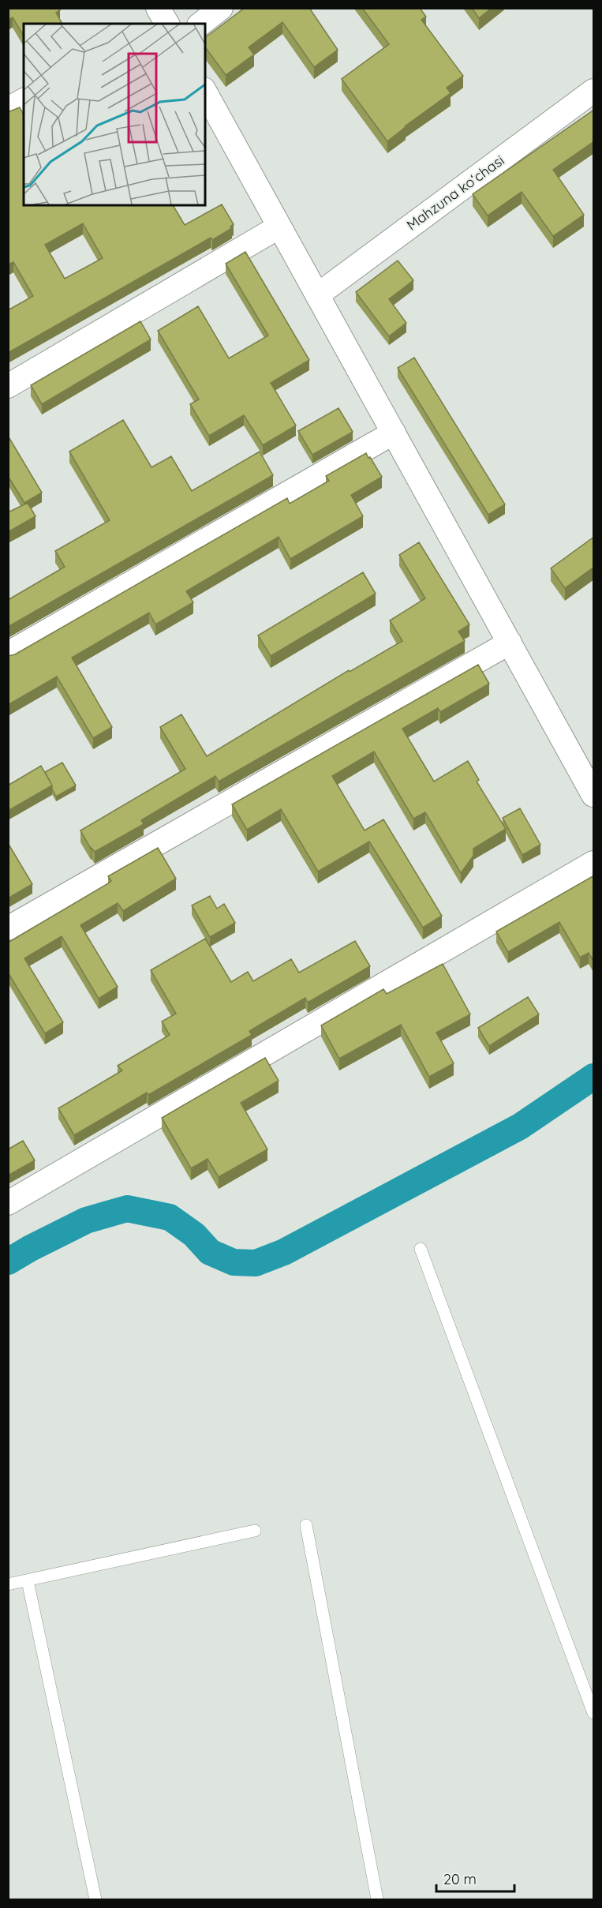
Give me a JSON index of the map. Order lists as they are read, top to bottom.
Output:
{
  "streets": {
    "street": ["Mahzuna koʻchasi"]
  },
  "scale_bar": "20 m"
}
